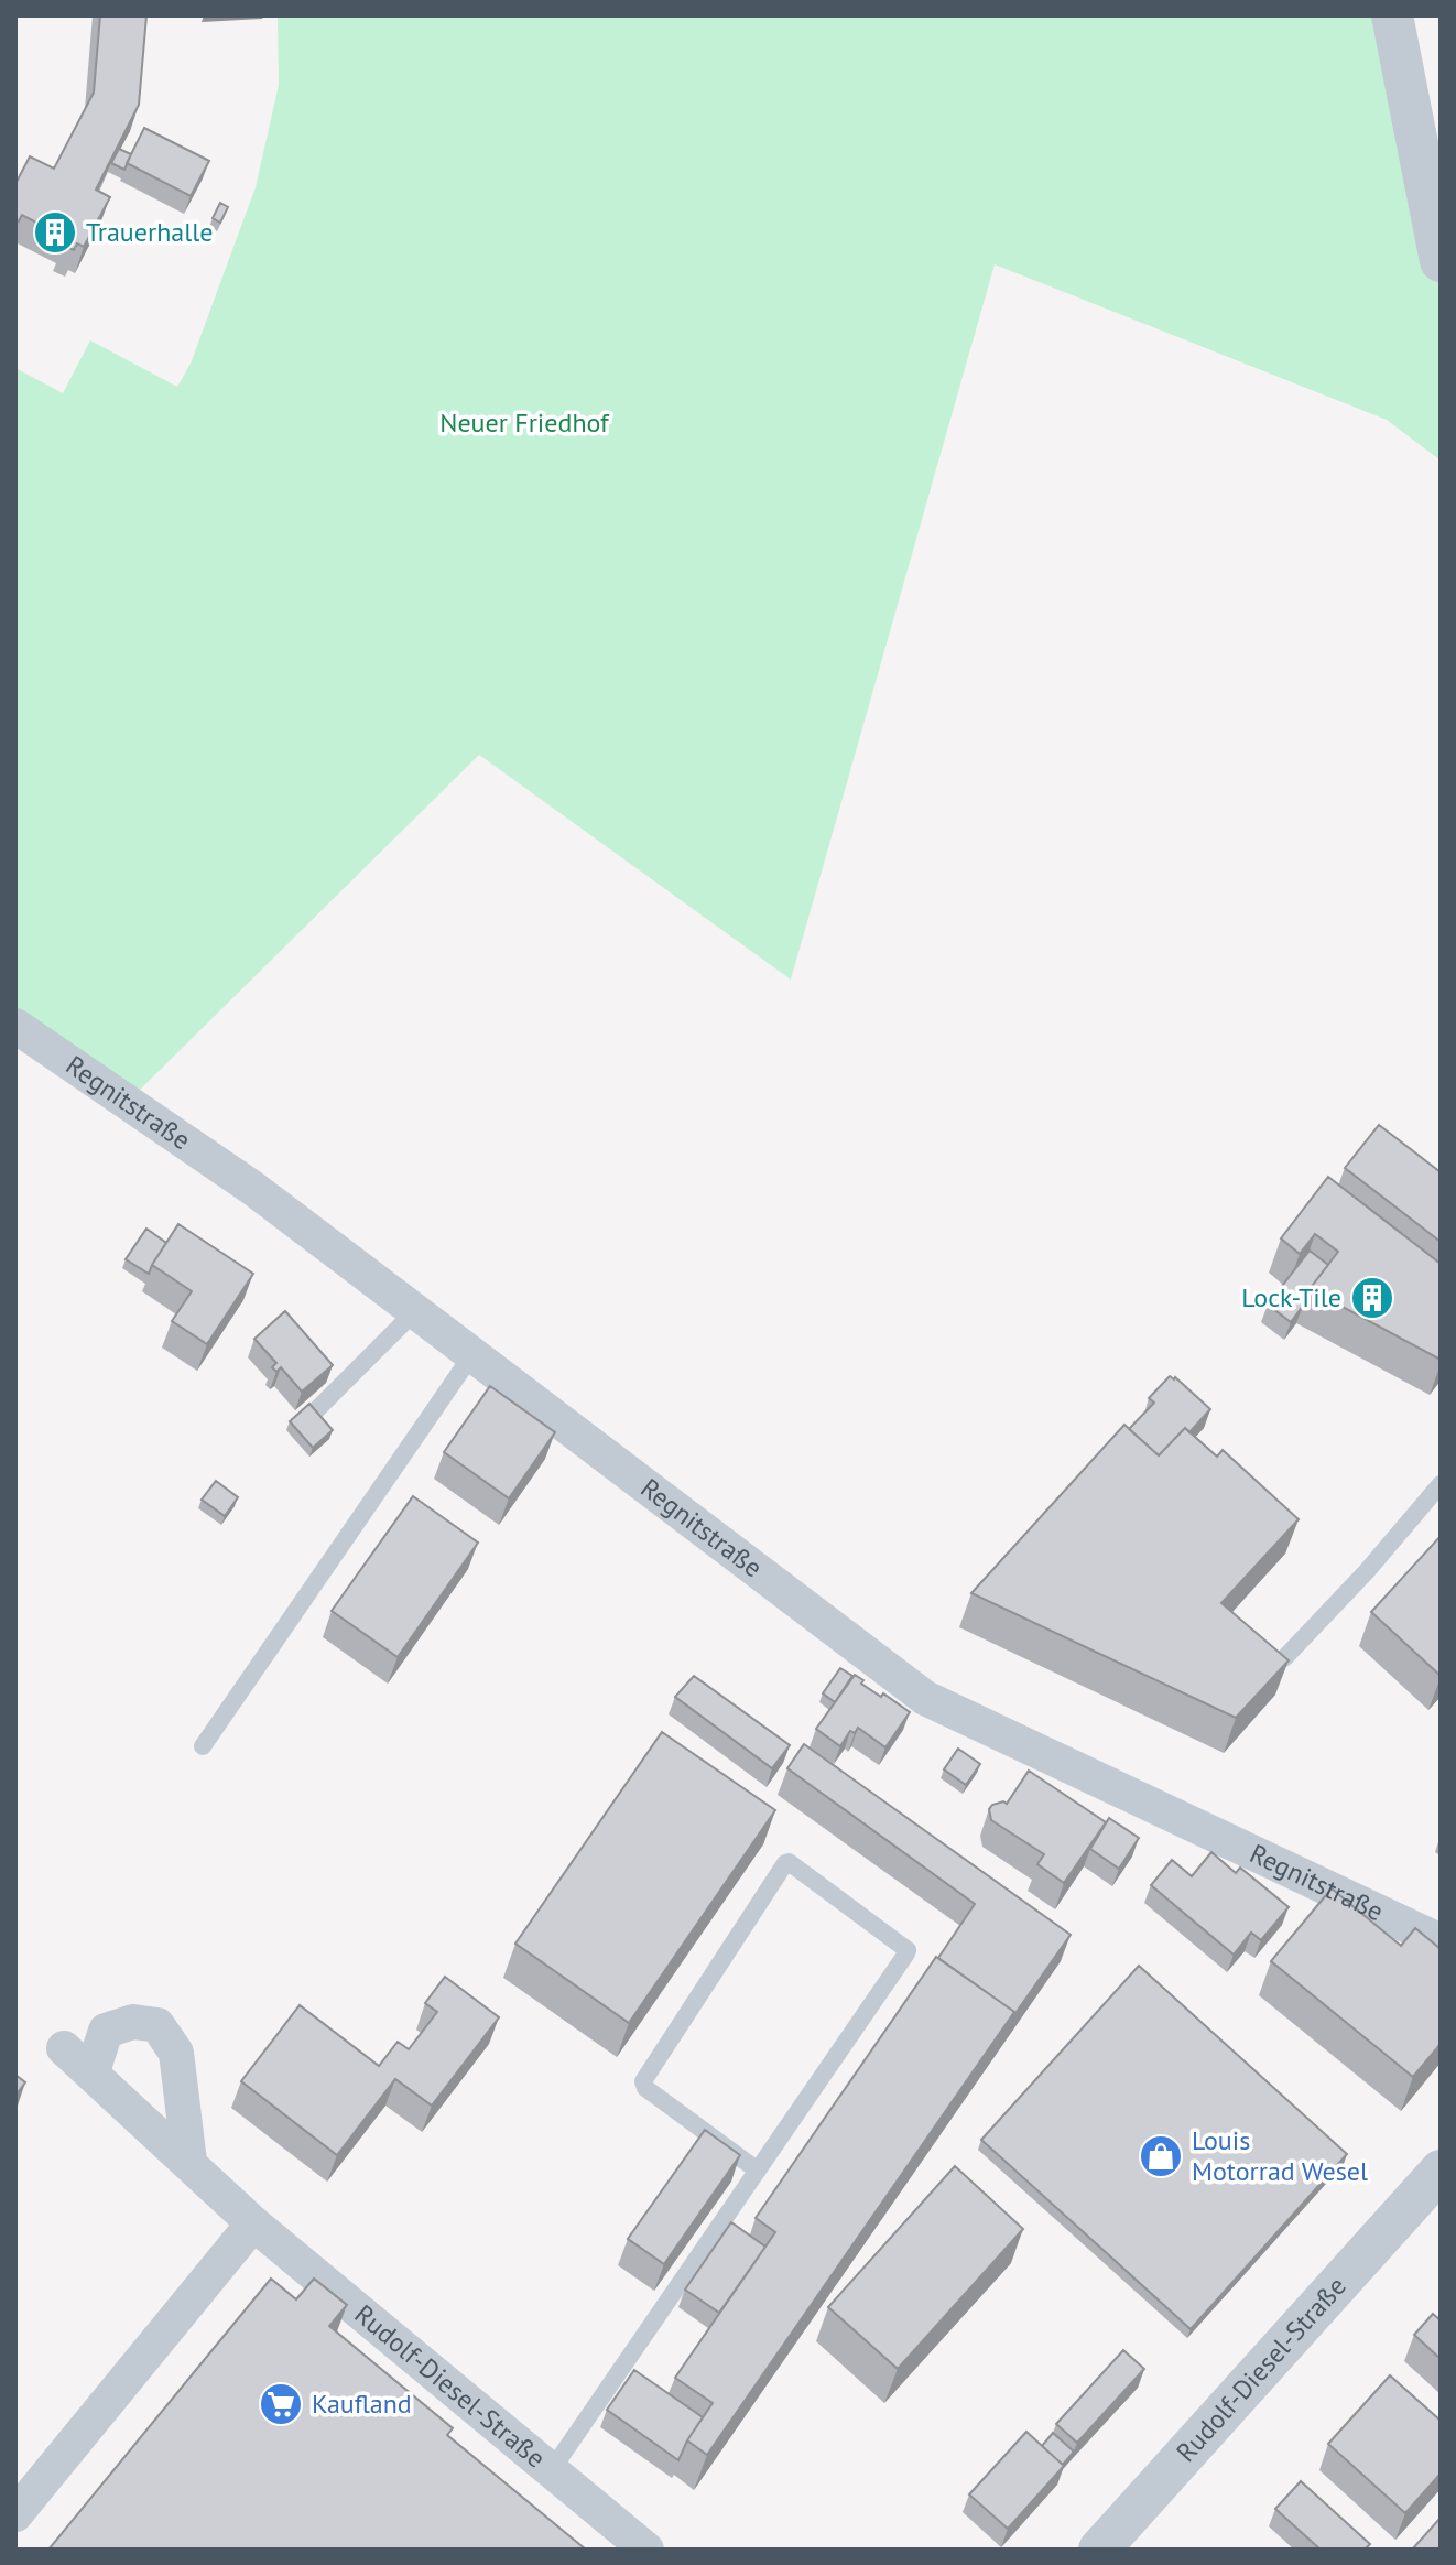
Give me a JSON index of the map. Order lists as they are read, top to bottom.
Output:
{
  "streets": {
    "street": ["Regnitstraße", "Rudolf-Diesel-Straße"]
  },
  "parks": ["Neuer Friedhof"],
  "places": {
    "building": ["Trauerhalle", "Lock-Tile"],
    "shop": ["Louis Motorrad Wesel"],
    "supermarket": ["Kaufland"]
  }
}
